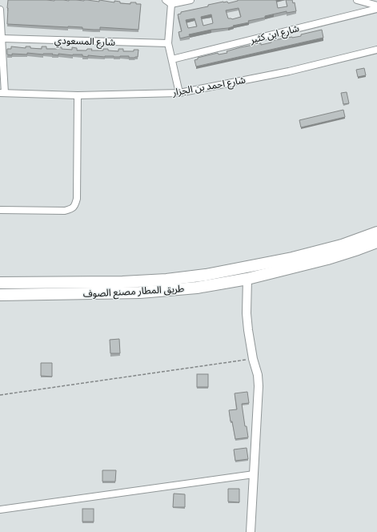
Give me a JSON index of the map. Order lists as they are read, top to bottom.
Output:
{
  "streets": {
    "highway": ["طريق المطار مصنع الصوف"],
    "street": ["شارع ابن كثير", "شارع المسعودي", "شارع احمد بن الجزار"]
  }
}
